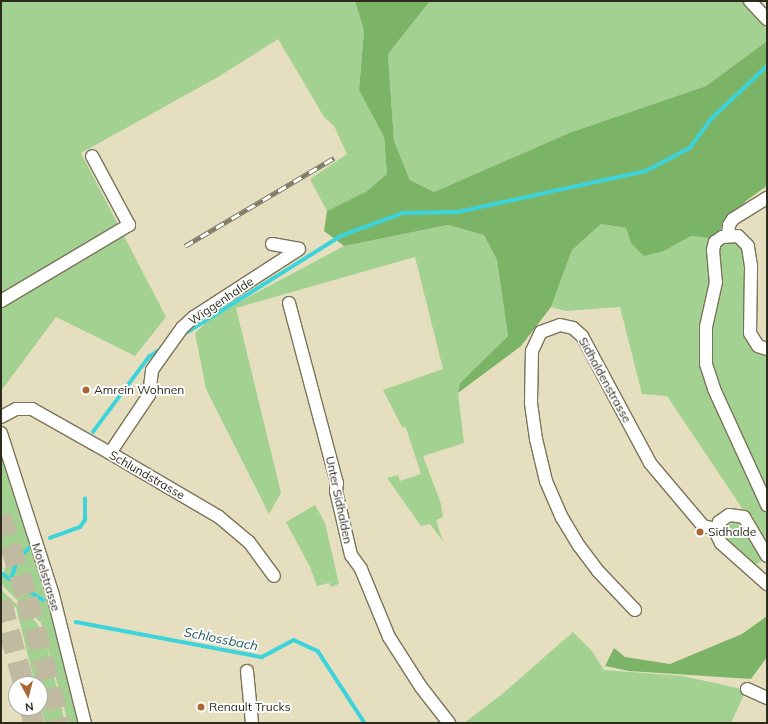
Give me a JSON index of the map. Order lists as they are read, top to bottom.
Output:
{
  "streets": {
    "street": [
      "Wiggenhalde",
      "Sidhaldenstrasse",
      "Schlundstrasse",
      "Unter Sidhalden",
      "Motelstrasse"
    ]
  },
  "crossings": [
    ["Wiggenhalde", "Schlundstrasse"]
  ],
  "water": ["Schlossbach"],
  "places": ["Amrein Wohnen", "Sidhalde", "Renault Trucks"],
  "north": "bottom"
}
